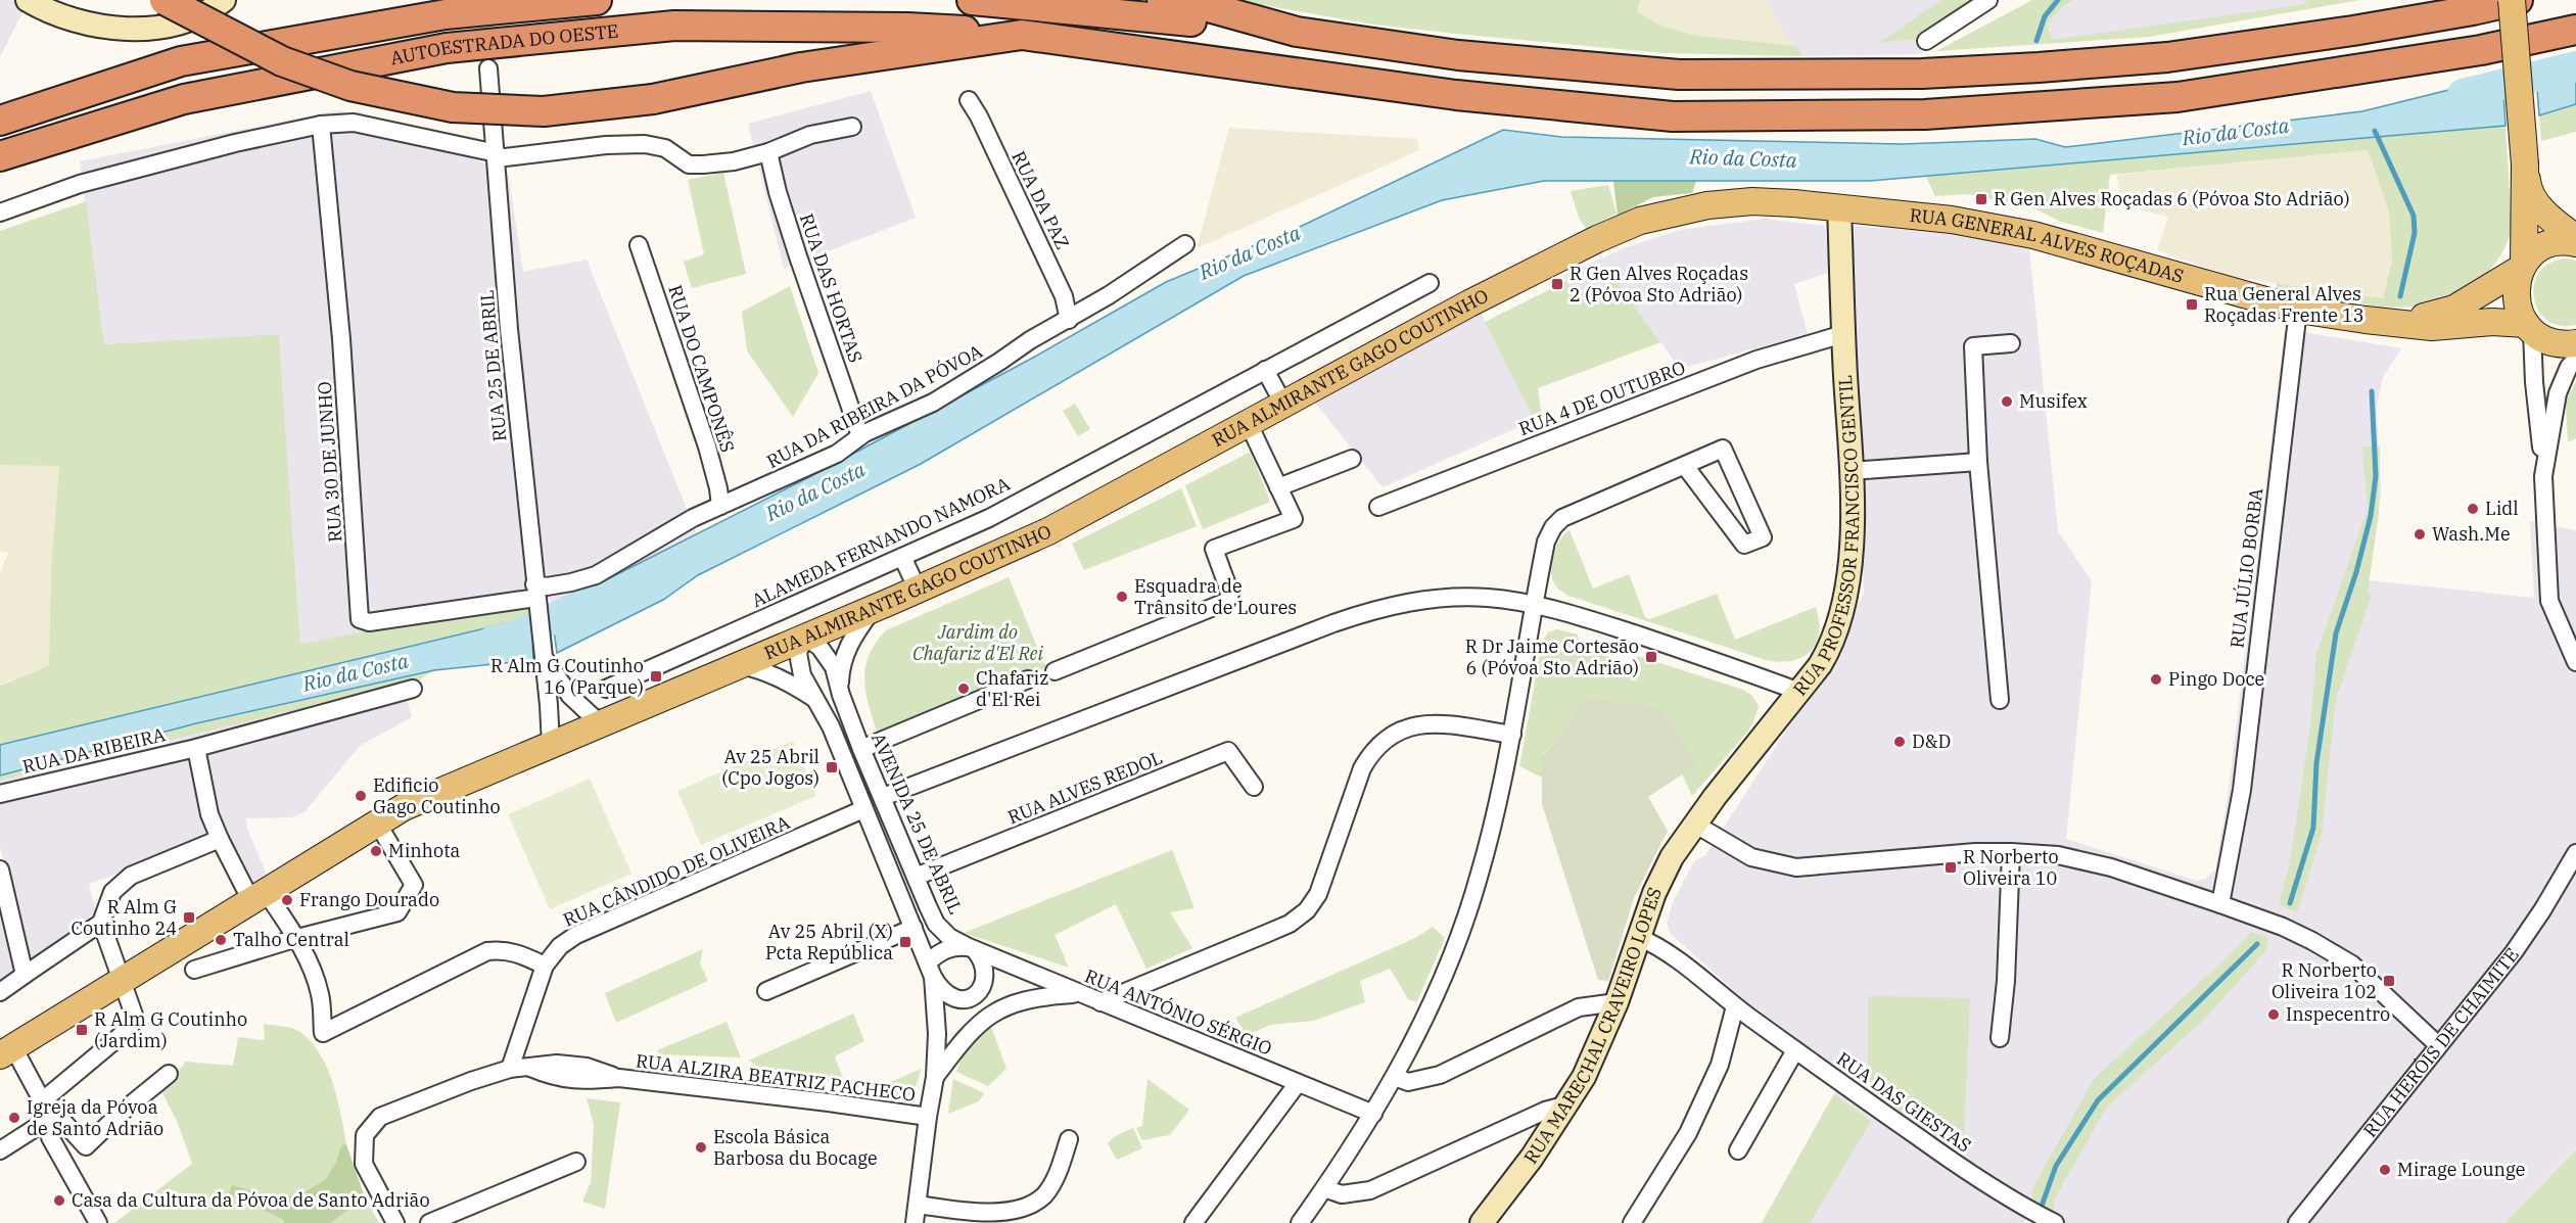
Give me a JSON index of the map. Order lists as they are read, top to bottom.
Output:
{
  "streets": {
    "highway": ["AUTOESTRADA DO OESTE"],
    "main road": ["RUA GENERAL ALVES ROÇADAS", "RUA ALMIRANTE GAGO COUTINHO"],
    "street": [
      "RUA DA PAZ",
      "RUA DAS HORTAS",
      "RUA 25 DE ABRIL",
      "RUA DO CAMPONÊS",
      "RUA 4 DE OUTUBRO",
      "RUA DA RIBEIRA DA PÓVOA",
      "RUA 30 DE JUNHO",
      "RUA PROFESSOR FRANCISCO GENTIL",
      "ALAMEDA FERNANDO NAMORA",
      "RUA JÚLIO BORBA",
      "RUA DA RIBEIRA",
      "RUA ALVES REDOL",
      "AVENIDA 25 DE ABRIL",
      "RUA CÂNDIDO DE OLIVEIRA",
      "RUA ANTÓNIO SÉRGIO",
      "RUA MARECHAL CRAVEIRO LOPES",
      "RUA HERÓIS DE CHAIMITE",
      "RUA ALZIRA BEATRIZ PACHECO",
      "RUA DAS GIESTAS"
    ]
  },
  "crossings": [
    ["RUA DA PAZ", "RUA DA RIBEIRA DA PÓVOA"],
    ["RUA GENERAL ALVES ROÇADAS", "RUA ALMIRANTE GAGO COUTINHO"],
    ["RUA GENERAL ALVES ROÇADAS", "RUA PROFESSOR FRANCISCO GENTIL"],
    ["RUA GENERAL ALVES ROÇADAS", "RUA JÚLIO BORBA"],
    ["RUA DAS HORTAS", "RUA DA RIBEIRA DA PÓVOA"],
    ["RUA 25 DE ABRIL", "RUA ALMIRANTE GAGO COUTINHO"],
    ["RUA 25 DE ABRIL", "RUA DA RIBEIRA DA PÓVOA"],
    ["RUA 25 DE ABRIL", "RUA 30 DE JUNHO"],
    ["RUA ALMIRANTE GAGO COUTINHO", "RUA PROFESSOR FRANCISCO GENTIL"],
    ["RUA ALMIRANTE GAGO COUTINHO", "AVENIDA 25 DE ABRIL"],
    ["RUA DO CAMPONÊS", "RUA DA RIBEIRA DA PÓVOA"],
    ["RUA 4 DE OUTUBRO", "RUA PROFESSOR FRANCISCO GENTIL"],
    ["RUA DA RIBEIRA DA PÓVOA", "RUA 30 DE JUNHO"],
    ["RUA PROFESSOR FRANCISCO GENTIL", "RUA MARECHAL CRAVEIRO LOPES"],
    ["RUA ALVES REDOL", "AVENIDA 25 DE ABRIL"],
    ["AVENIDA 25 DE ABRIL", "RUA ANTÓNIO SÉRGIO"],
    ["RUA CÂNDIDO DE OLIVEIRA", "RUA ALZIRA BEATRIZ PACHECO"],
    ["RUA MARECHAL CRAVEIRO LOPES", "RUA DAS GIESTAS"]
  ],
  "water": ["Rio da Costa"],
  "parks": ["Jardim do Chafariz d'El Rei"],
  "places": {
    "transit": [
      "R Gen Alves Roçadas 6 (Póvoa Sto Adrião)",
      "R Gen Alves Roçadas 2 (Póvoa Sto Adrião)",
      "Rua General Alves Roçadas Frente 13",
      "R Dr Jaime Cortesão 6 (Póvoa Sto Adrião)",
      "R Alm G Coutinho 16 (Parque)",
      "Av 25 Abril (Cpo Jogos)",
      "R Norberto Oliveira 10",
      "R Alm G Coutinho 24",
      "Av 25 Abril (X) Pcta República",
      "R Norberto Oliveira 102",
      "R Alm G Coutinho (Jardim)"
    ],
    "other": [
      "Musifex",
      "Lidl",
      "Wash.Me",
      "Esquadra de Trânsito de Loures",
      "Pingo Doce",
      "Chafariz d'El Rei",
      "D&D",
      "Edificio Gago Coutinho",
      "Minhota",
      "Frango Dourado",
      "Talho Central",
      "Inspecentro",
      "Igreja da Póvoa de Santo Adrião",
      "Escola Básica Barbosa du Bocage",
      "Mirage Lounge",
      "Casa da Cultura da Póvoa de Santo Adrião"
    ]
  }
}
